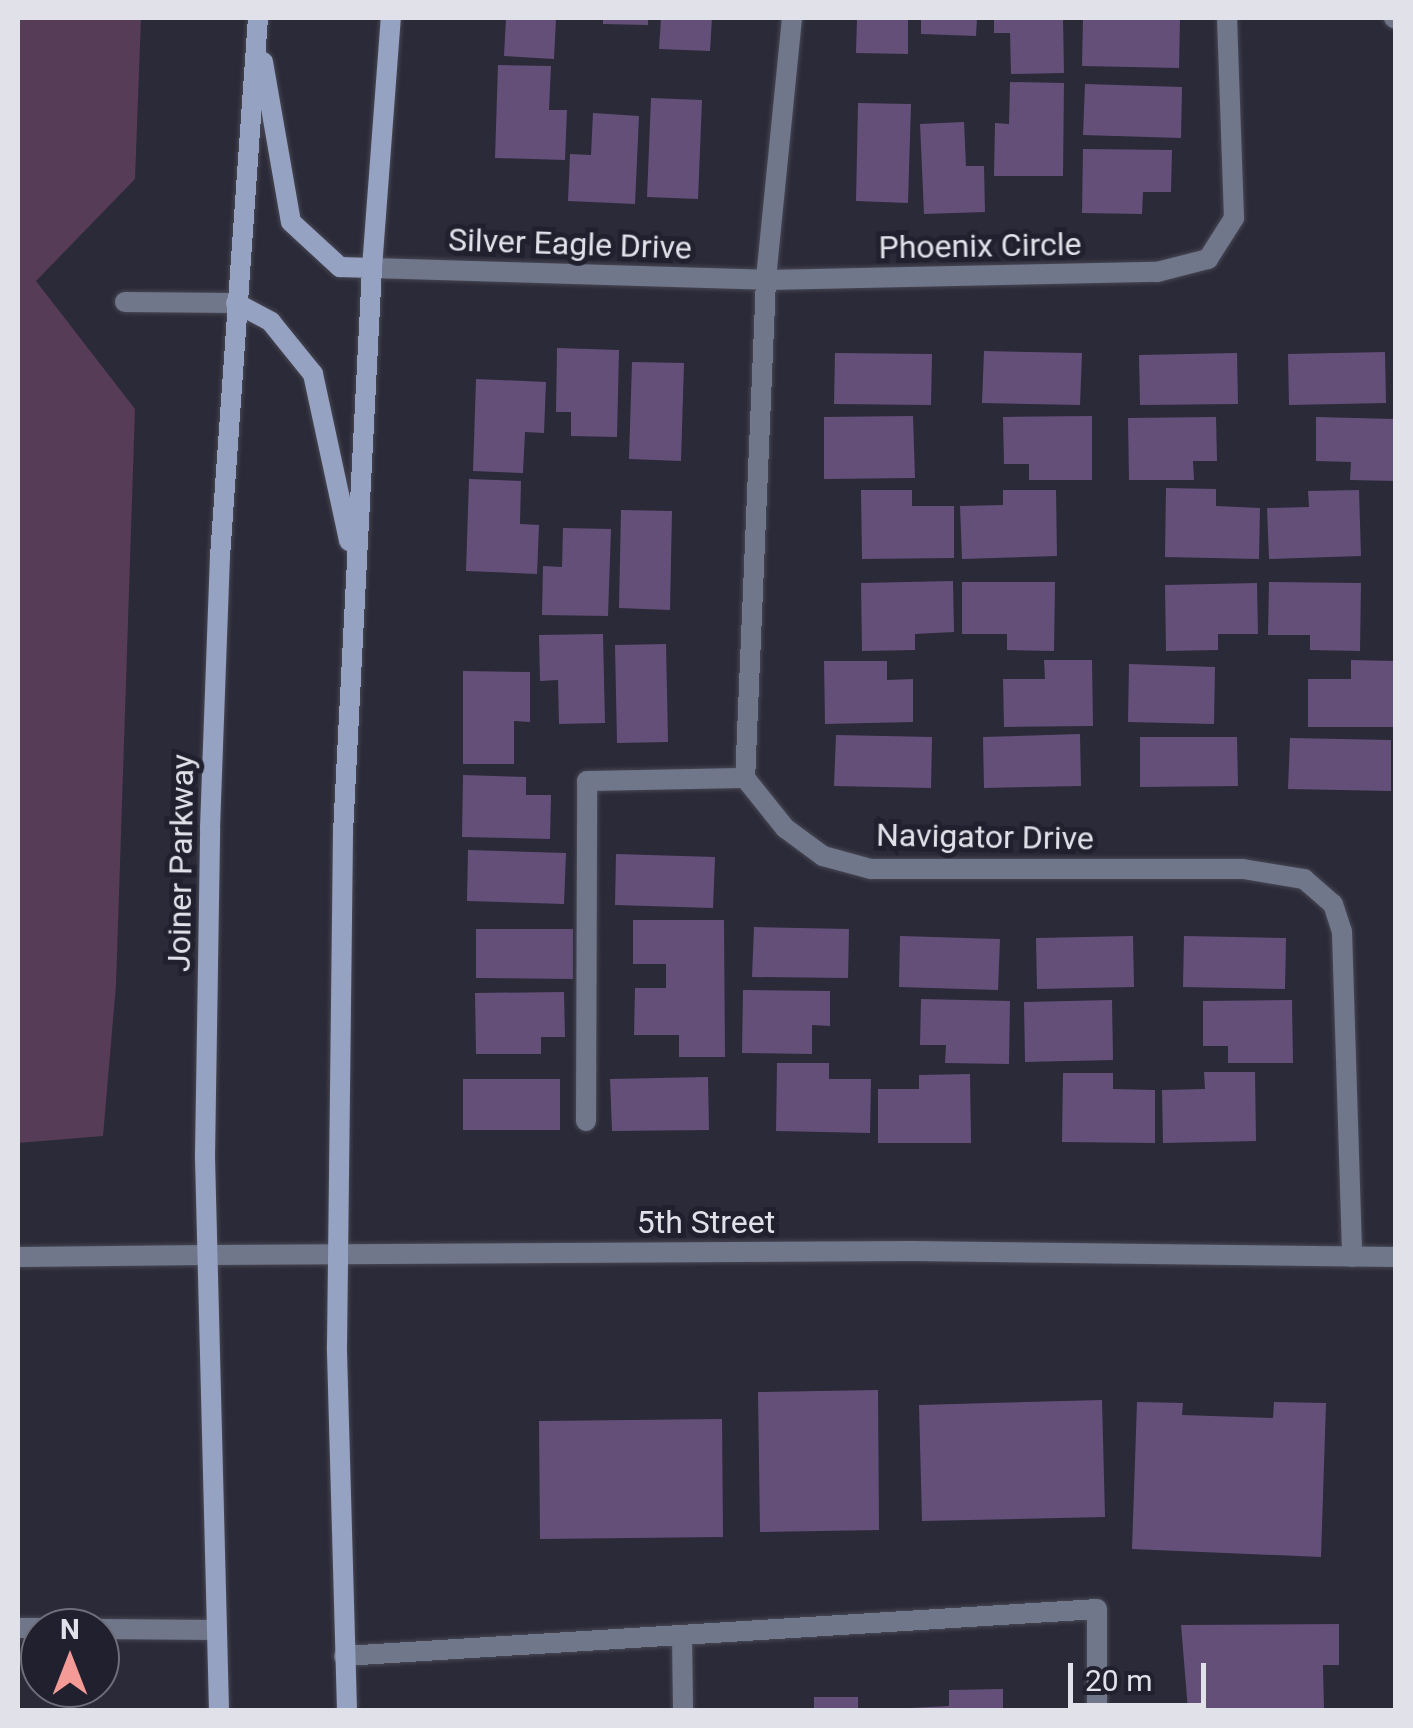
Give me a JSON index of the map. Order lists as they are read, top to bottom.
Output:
{
  "streets": {
    "main road": ["Joiner Parkway"],
    "street": [
      "Silver Eagle Drive",
      "Phoenix Circle",
      "Navigator Drive",
      "5th Street"
    ]
  },
  "crossings": [
    ["Silver Eagle Drive", "Phoenix Circle"],
    ["Navigator Drive", "5th Street"],
    ["Joiner Parkway", "5th Street"]
  ],
  "scale_bar": "20 m",
  "north": "top"
}
